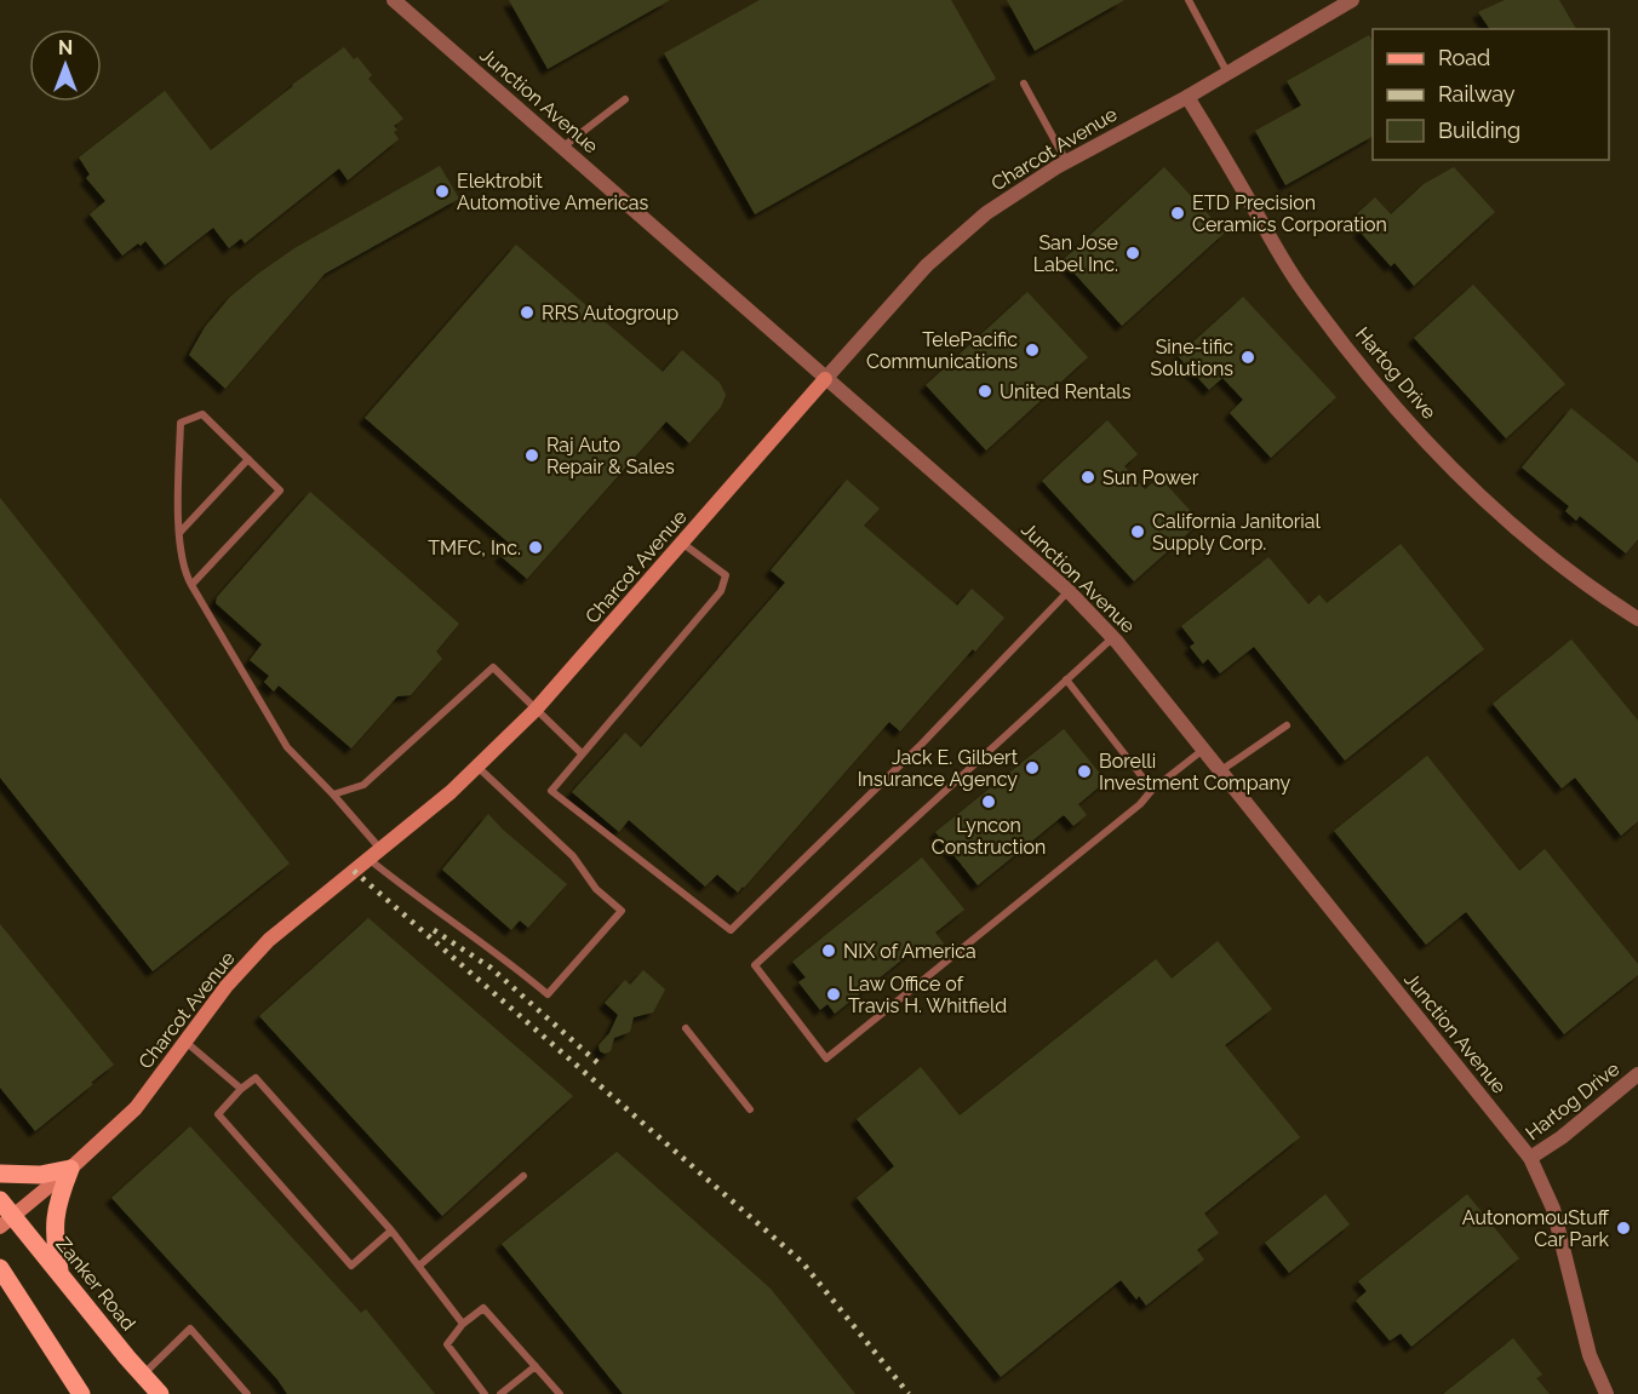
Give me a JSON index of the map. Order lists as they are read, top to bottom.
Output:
{
  "streets": {
    "main road": ["Charcot Avenue", "Zanker Road"],
    "street": ["Junction Avenue", "Hartog Drive"]
  },
  "crossings": [
    ["Junction Avenue", "Charcot Avenue"],
    ["Junction Avenue", "Hartog Drive"],
    ["Charcot Avenue", "Hartog Drive"],
    ["Charcot Avenue", "Zanker Road"]
  ],
  "places": [
    "Elektrobit Automotive Americas",
    "ETD Precision Ceramics Corporation",
    "San Jose Label Inc.",
    "RRS Autogroup",
    "TelePacific Communications",
    "Sine-tific Solutions",
    "United Rentals",
    "Raj Auto Repair & Sales",
    "Sun Power",
    "California Janitorial Supply Corp.",
    "TMFC, Inc.",
    "Jack E. Gilbert Insurance Agency",
    "Borelli Investment Company",
    "Lyncon Construction",
    "NIX of America",
    "Law Office of Travis H. Whitfield",
    "AutonomouStuff Car Park"
  ],
  "legend": ["Road", "Railway", "Building"],
  "north": "top"
}
